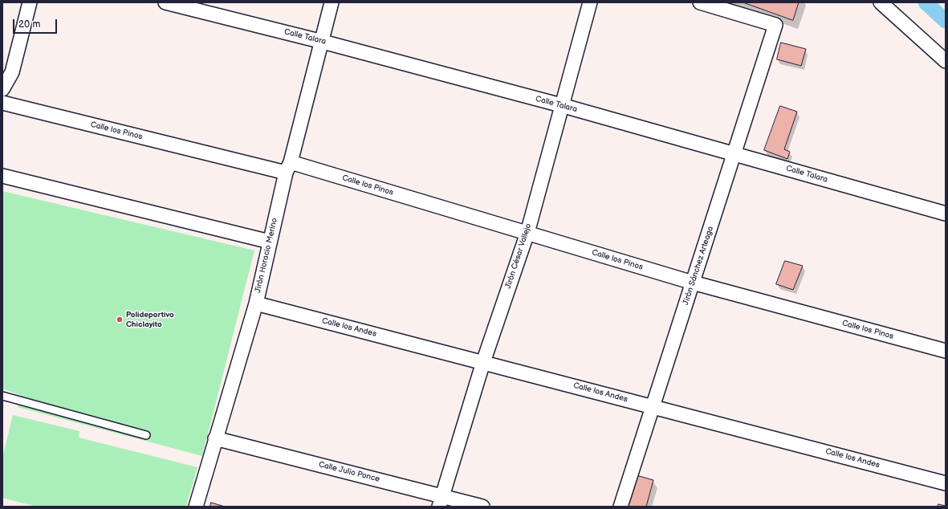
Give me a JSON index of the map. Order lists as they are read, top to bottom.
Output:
{
  "streets": {
    "street": [
      "Calle Talara",
      "Calle los Pinos",
      "Jirón Horacio Merino",
      "Jirón César Vallejo",
      "Jirón Sánchez Arteaga",
      "Calle los Andes",
      "Calle Julio Ponce"
    ]
  },
  "crossings": [
    ["Calle Talara", "Jirón Horacio Merino"],
    ["Calle Talara", "Jirón César Vallejo"],
    ["Calle Talara", "Jirón Sánchez Arteaga"],
    ["Calle los Pinos", "Jirón Horacio Merino"],
    ["Calle los Pinos", "Jirón César Vallejo"],
    ["Calle los Pinos", "Jirón Sánchez Arteaga"],
    ["Jirón Horacio Merino", "Calle los Andes"],
    ["Jirón Horacio Merino", "Calle Julio Ponce"],
    ["Jirón César Vallejo", "Calle los Andes"],
    ["Jirón César Vallejo", "Calle Julio Ponce"],
    ["Jirón Sánchez Arteaga", "Calle los Andes"]
  ],
  "places": ["Polideportivo Chiclayito"],
  "scale_bar": "20 m"
}
